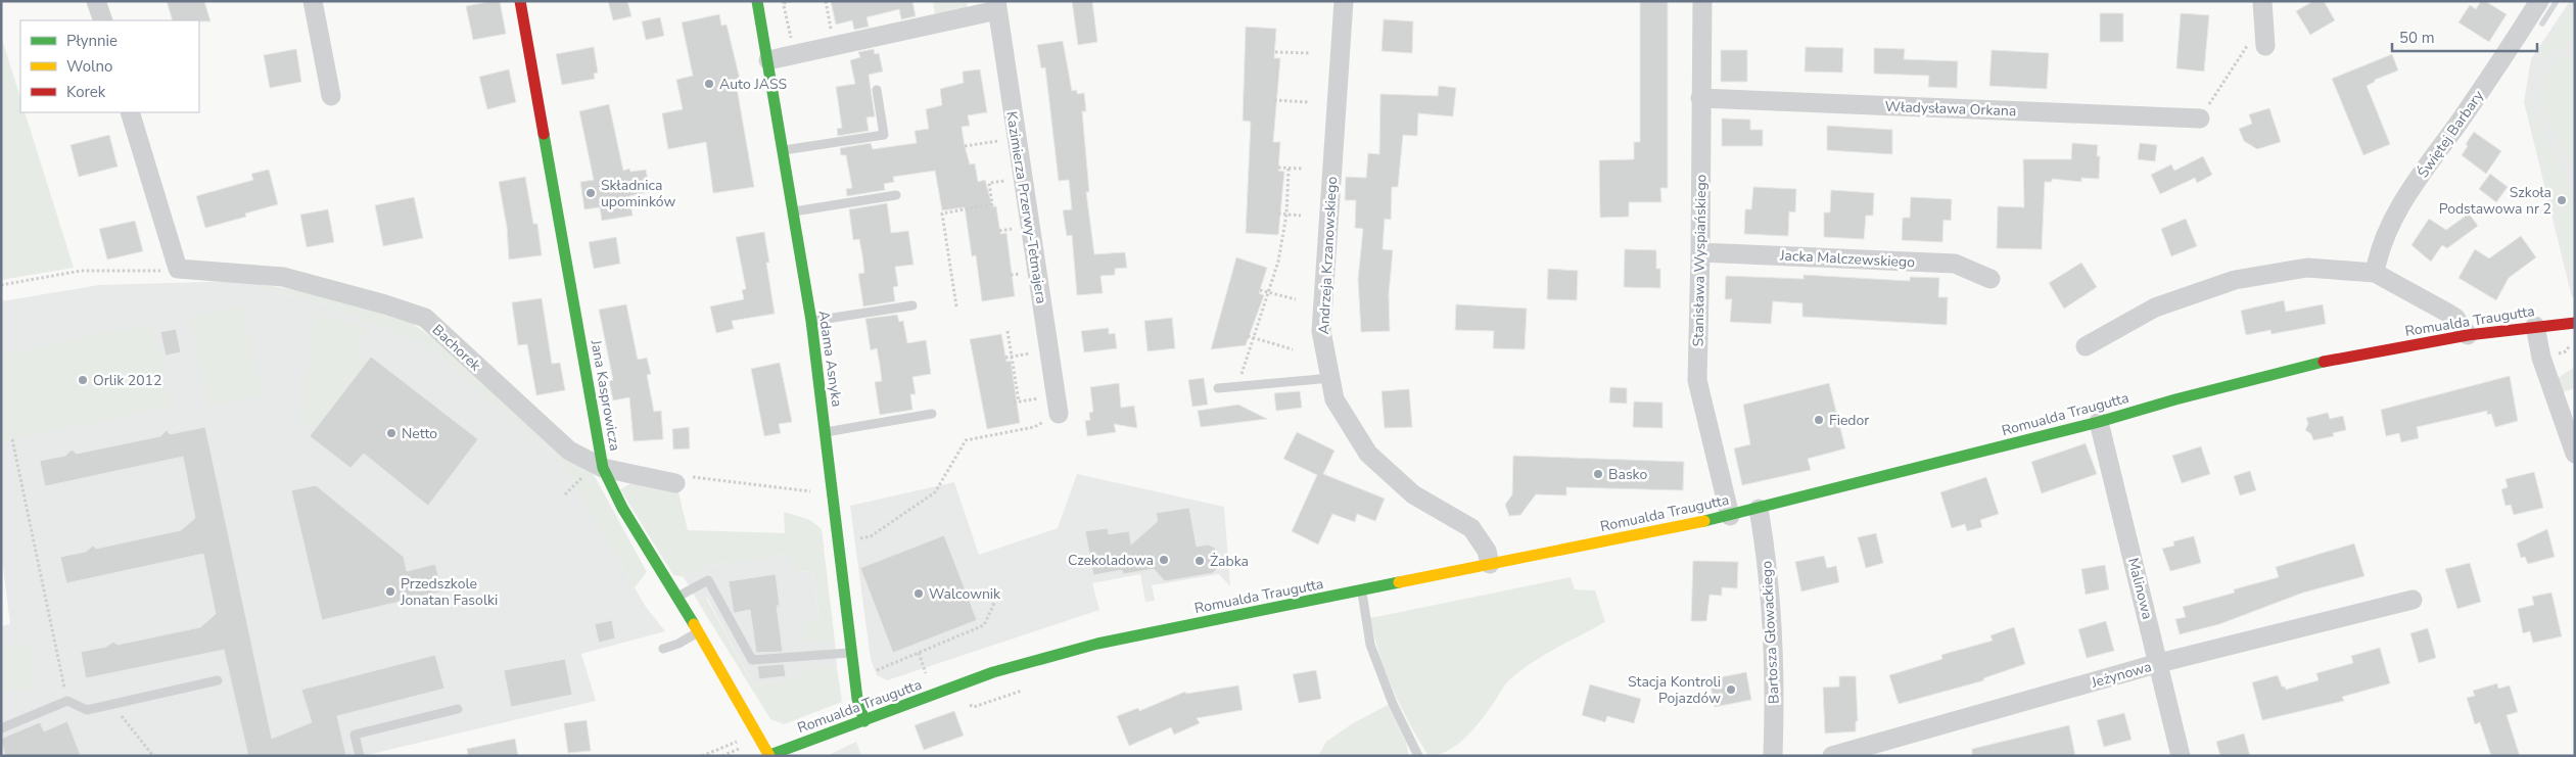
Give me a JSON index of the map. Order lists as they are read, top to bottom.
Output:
{
  "streets": {
    "street": [
      "Władysława Orkana",
      "Świętej Barbary",
      "Kazimierza Przerwy-Tetmajera",
      "Andrzeja Krzanowskiego",
      "Jacka Malczewskiego",
      "Stanisława Wyspiańskiego",
      "Romualda Traugutta",
      "Bachorek",
      "Adama Asnyka",
      "Jana Kasprowicza",
      "Malinowa",
      "Bartosza Głowackiego",
      "Jeżynowa"
    ]
  },
  "crossings": [
    ["Władysława Orkana", "Stanisława Wyspiańskiego"],
    ["Andrzeja Krzanowskiego", "Romualda Traugutta"],
    ["Jacka Malczewskiego", "Stanisława Wyspiańskiego"],
    ["Stanisława Wyspiańskiego", "Romualda Traugutta"],
    ["Romualda Traugutta", "Adama Asnyka"],
    ["Romualda Traugutta", "Jana Kasprowicza"],
    ["Romualda Traugutta", "Malinowa"],
    ["Romualda Traugutta", "Bartosza Głowackiego"],
    ["Bachorek", "Jana Kasprowicza"],
    ["Malinowa", "Jeżynowa"]
  ],
  "places": [
    "Auto JASS",
    "Składnica upominków",
    "Szkoła Podstawowa nr 2",
    "Orlik 2012",
    "Fiedor",
    "Netto",
    "Basko",
    "Czekoladowa",
    "Żabka",
    "Przedszkole Jonatan Fasolki",
    "Walcownik",
    "Stacja Kontroli Pojazdów"
  ],
  "legend": ["Płynnie", "Wolno", "Korek"],
  "scale_bar": "50 m"
}
